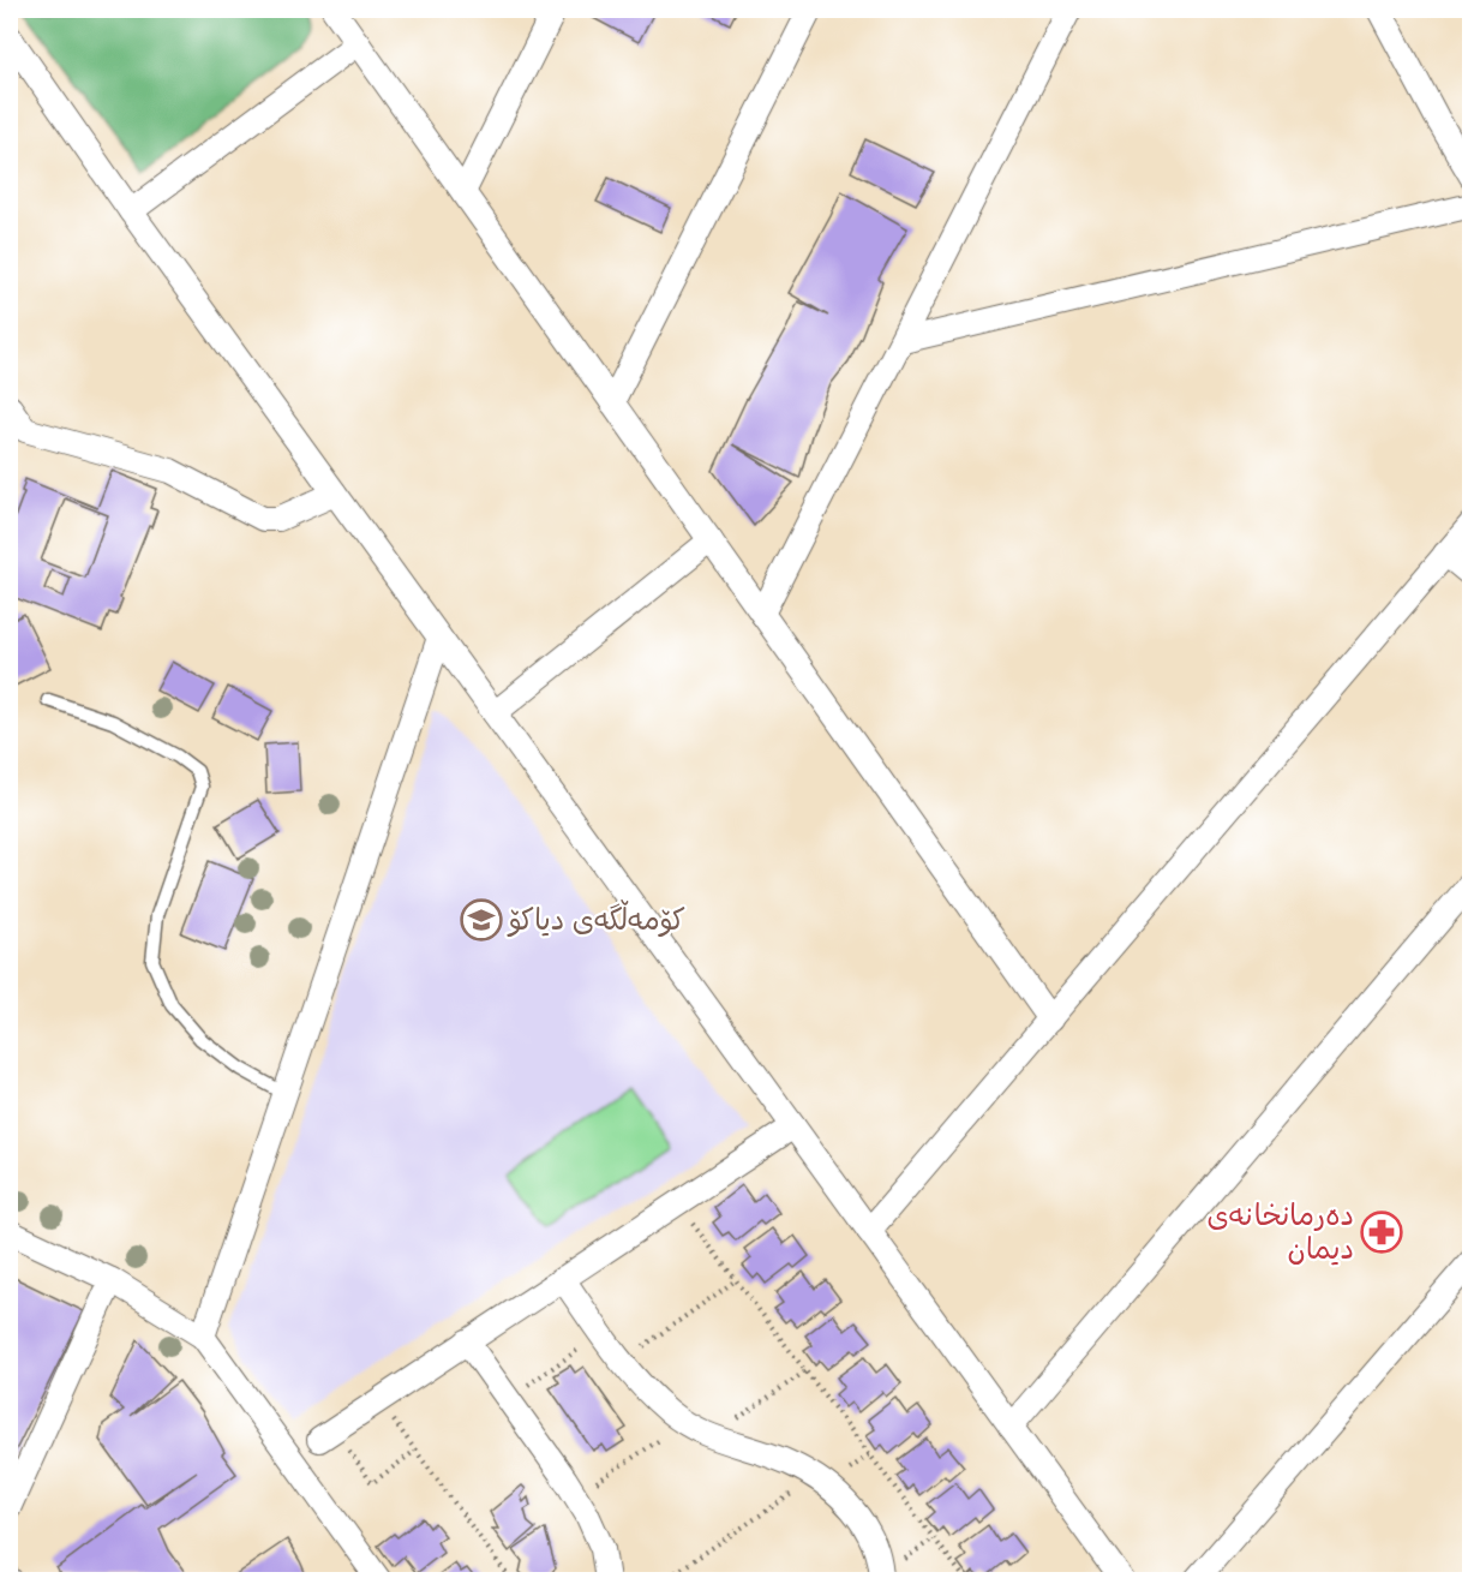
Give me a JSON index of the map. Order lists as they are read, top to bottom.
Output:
{
  "places": {
    "school or university": ["کۆمەڵگەی دیاکۆ"],
    "pharmacy": ["دەرمانخانەی دیمان"]
  }
}
